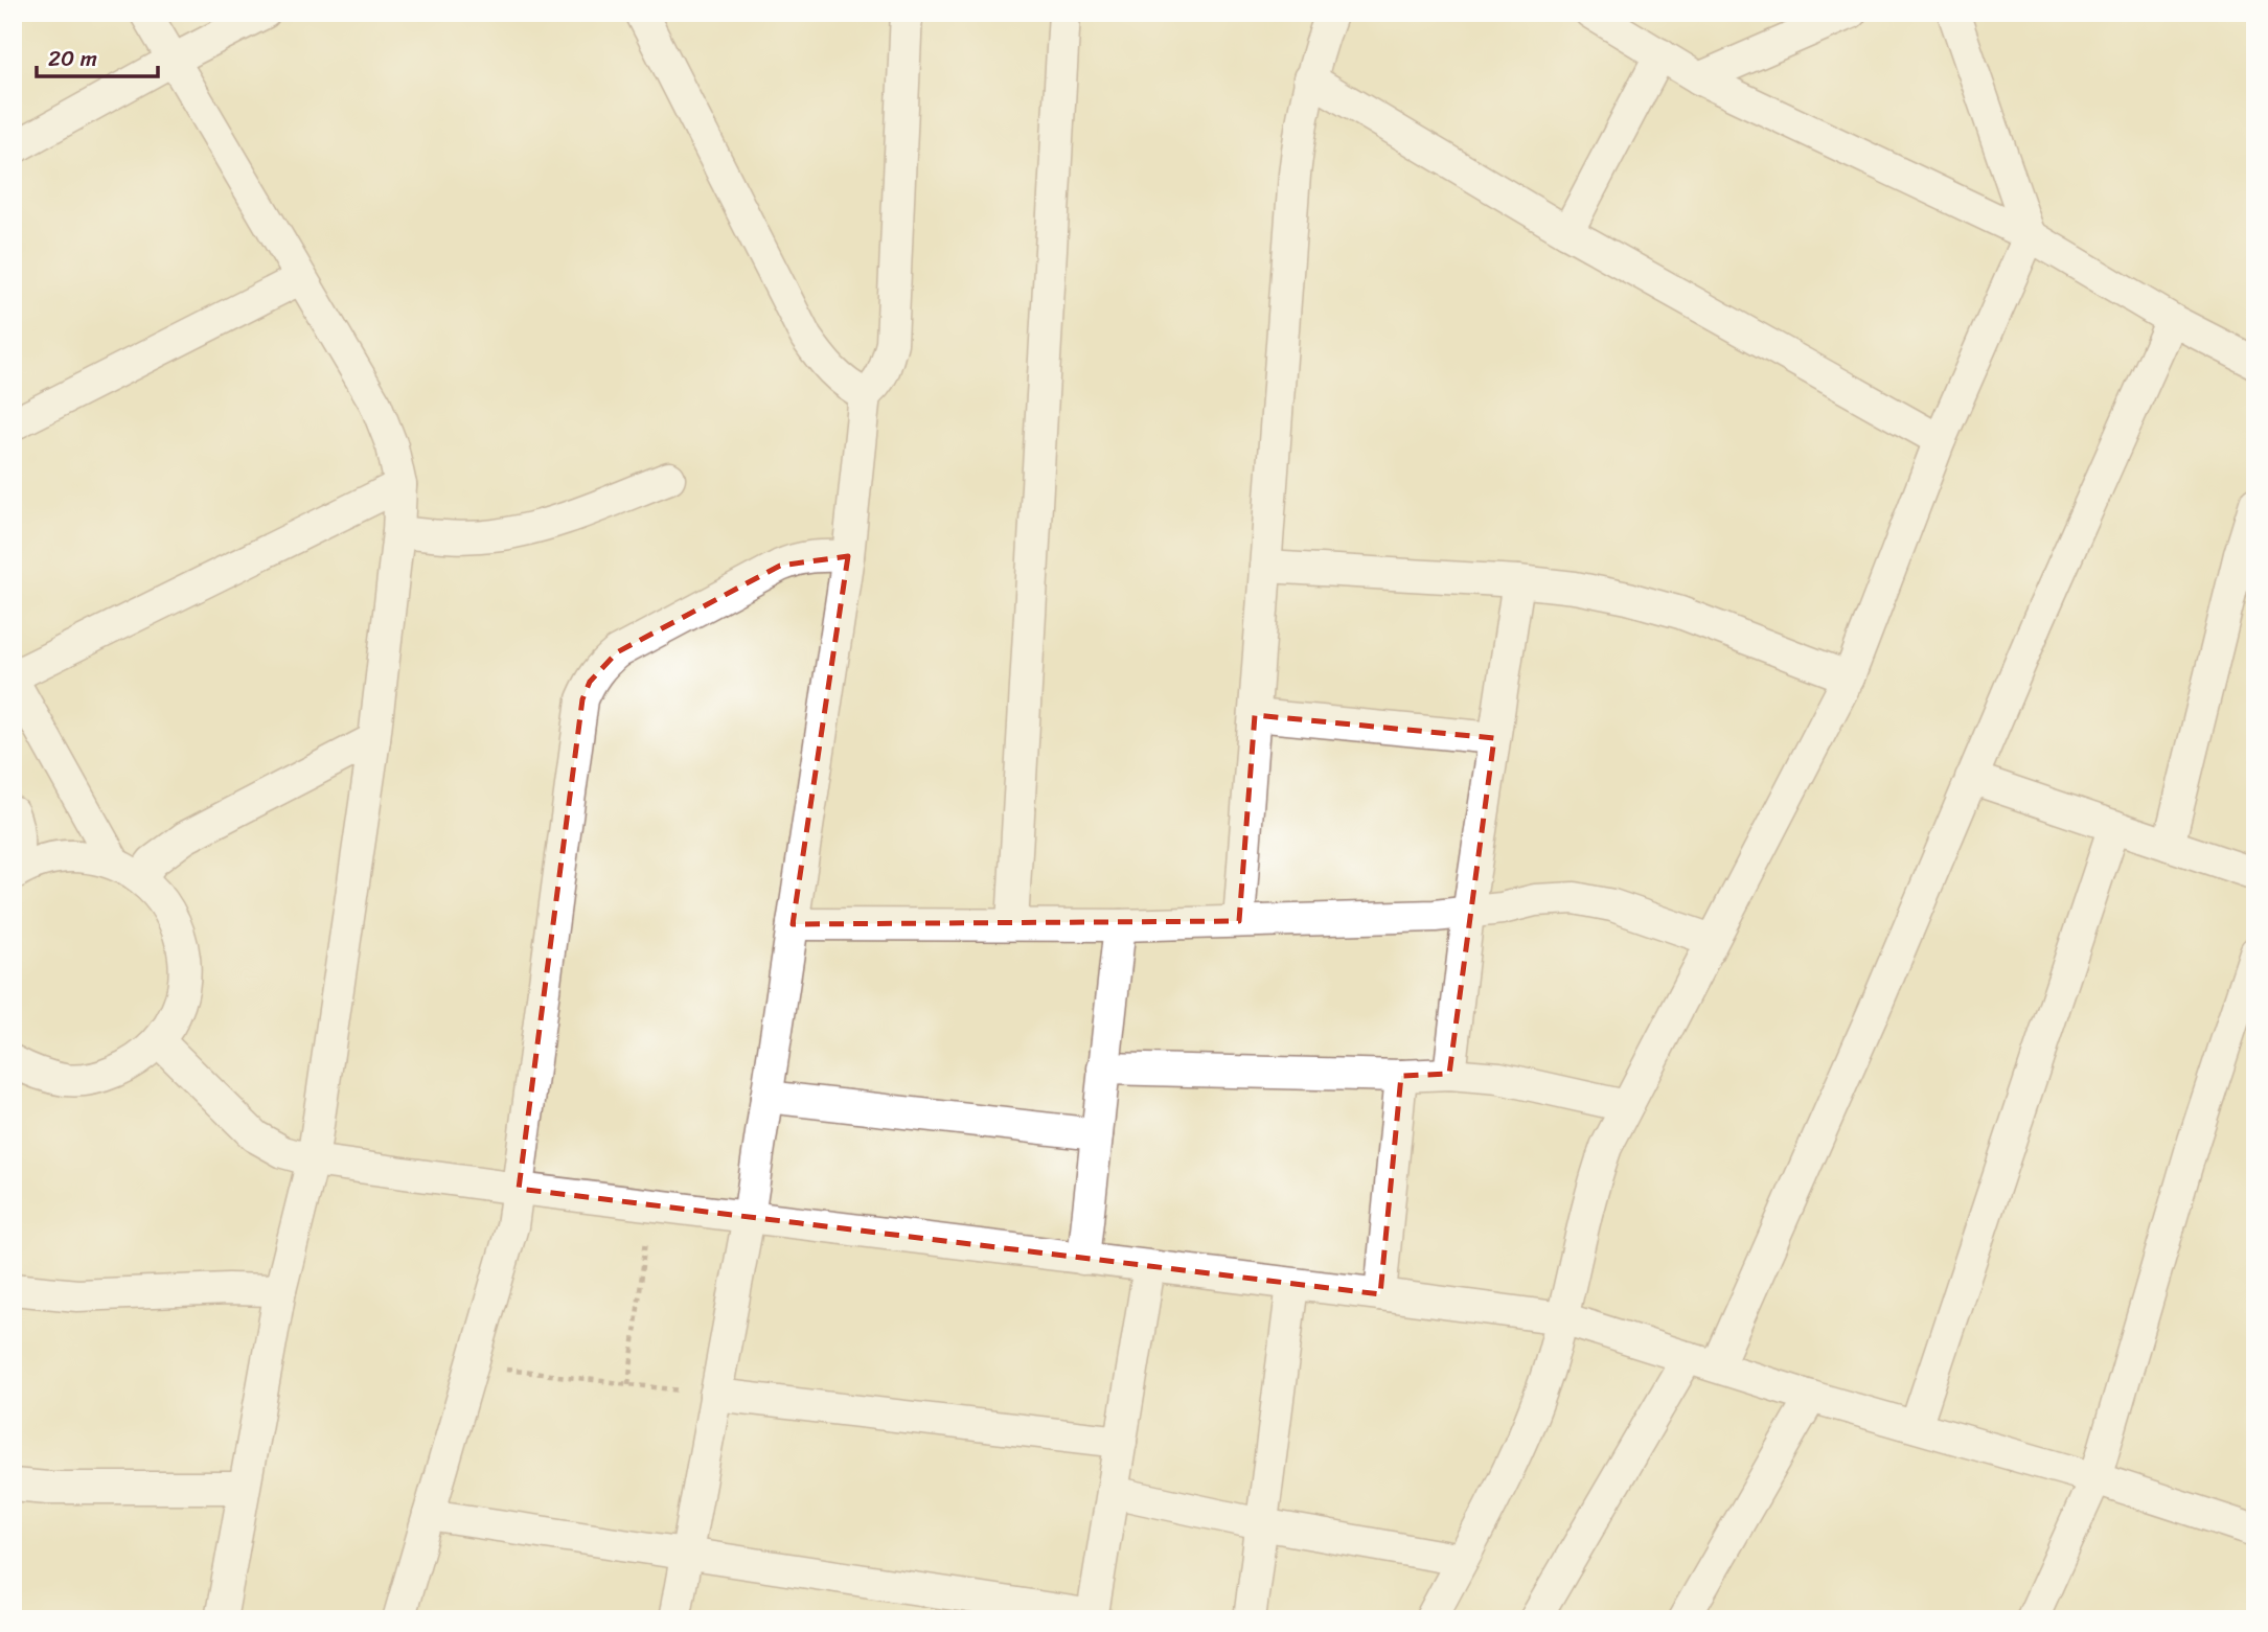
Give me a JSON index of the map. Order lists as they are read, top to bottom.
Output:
{
  "scale_bar": "20 m"
}
